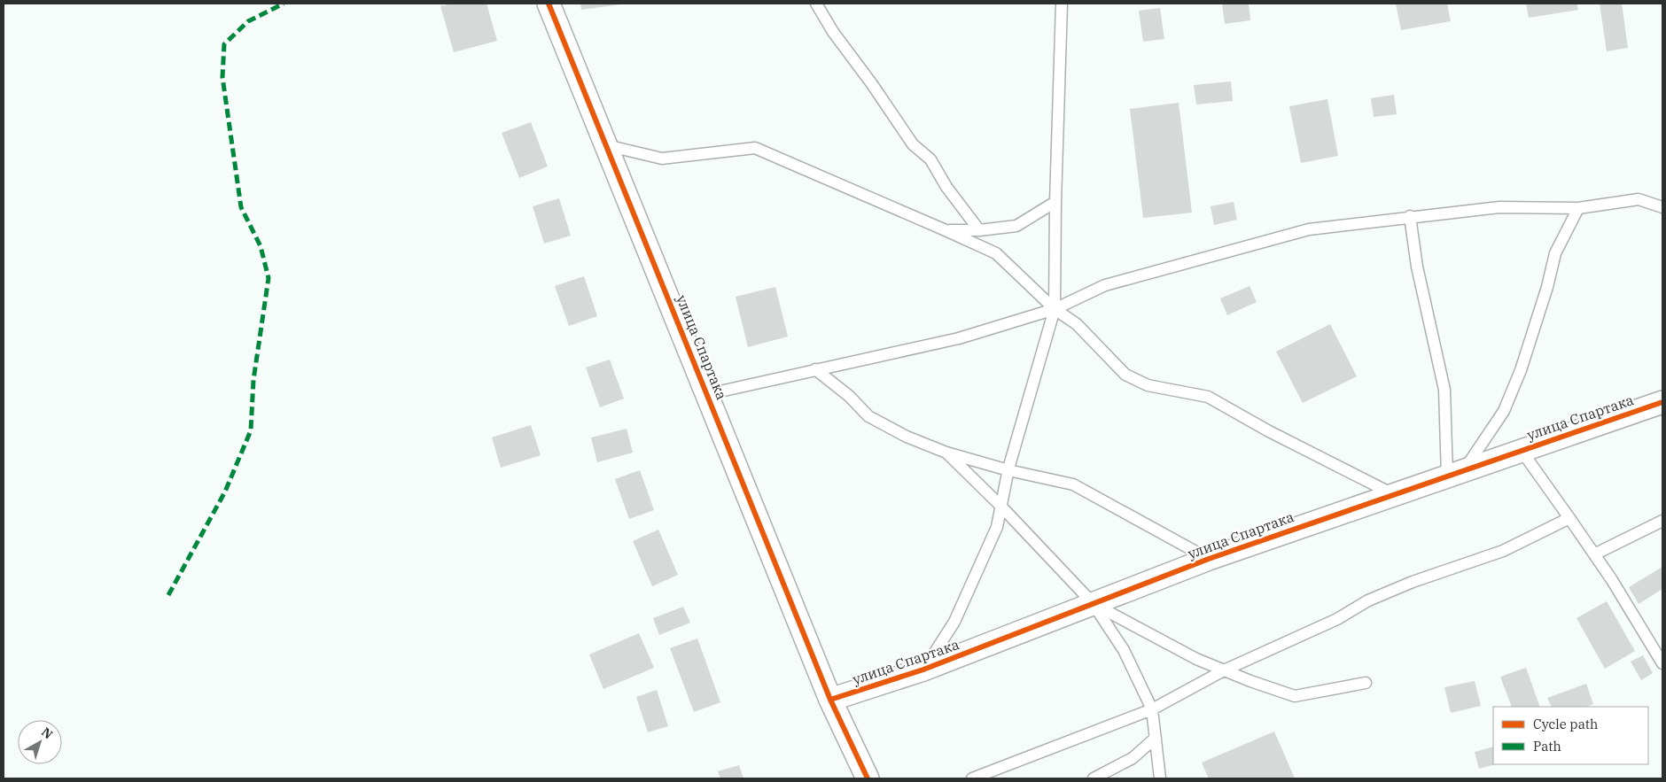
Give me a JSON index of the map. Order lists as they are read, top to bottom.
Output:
{
  "streets": {
    "street": ["улица Спартака"]
  },
  "legend": ["Cycle path", "Path"],
  "north": "top right"
}
